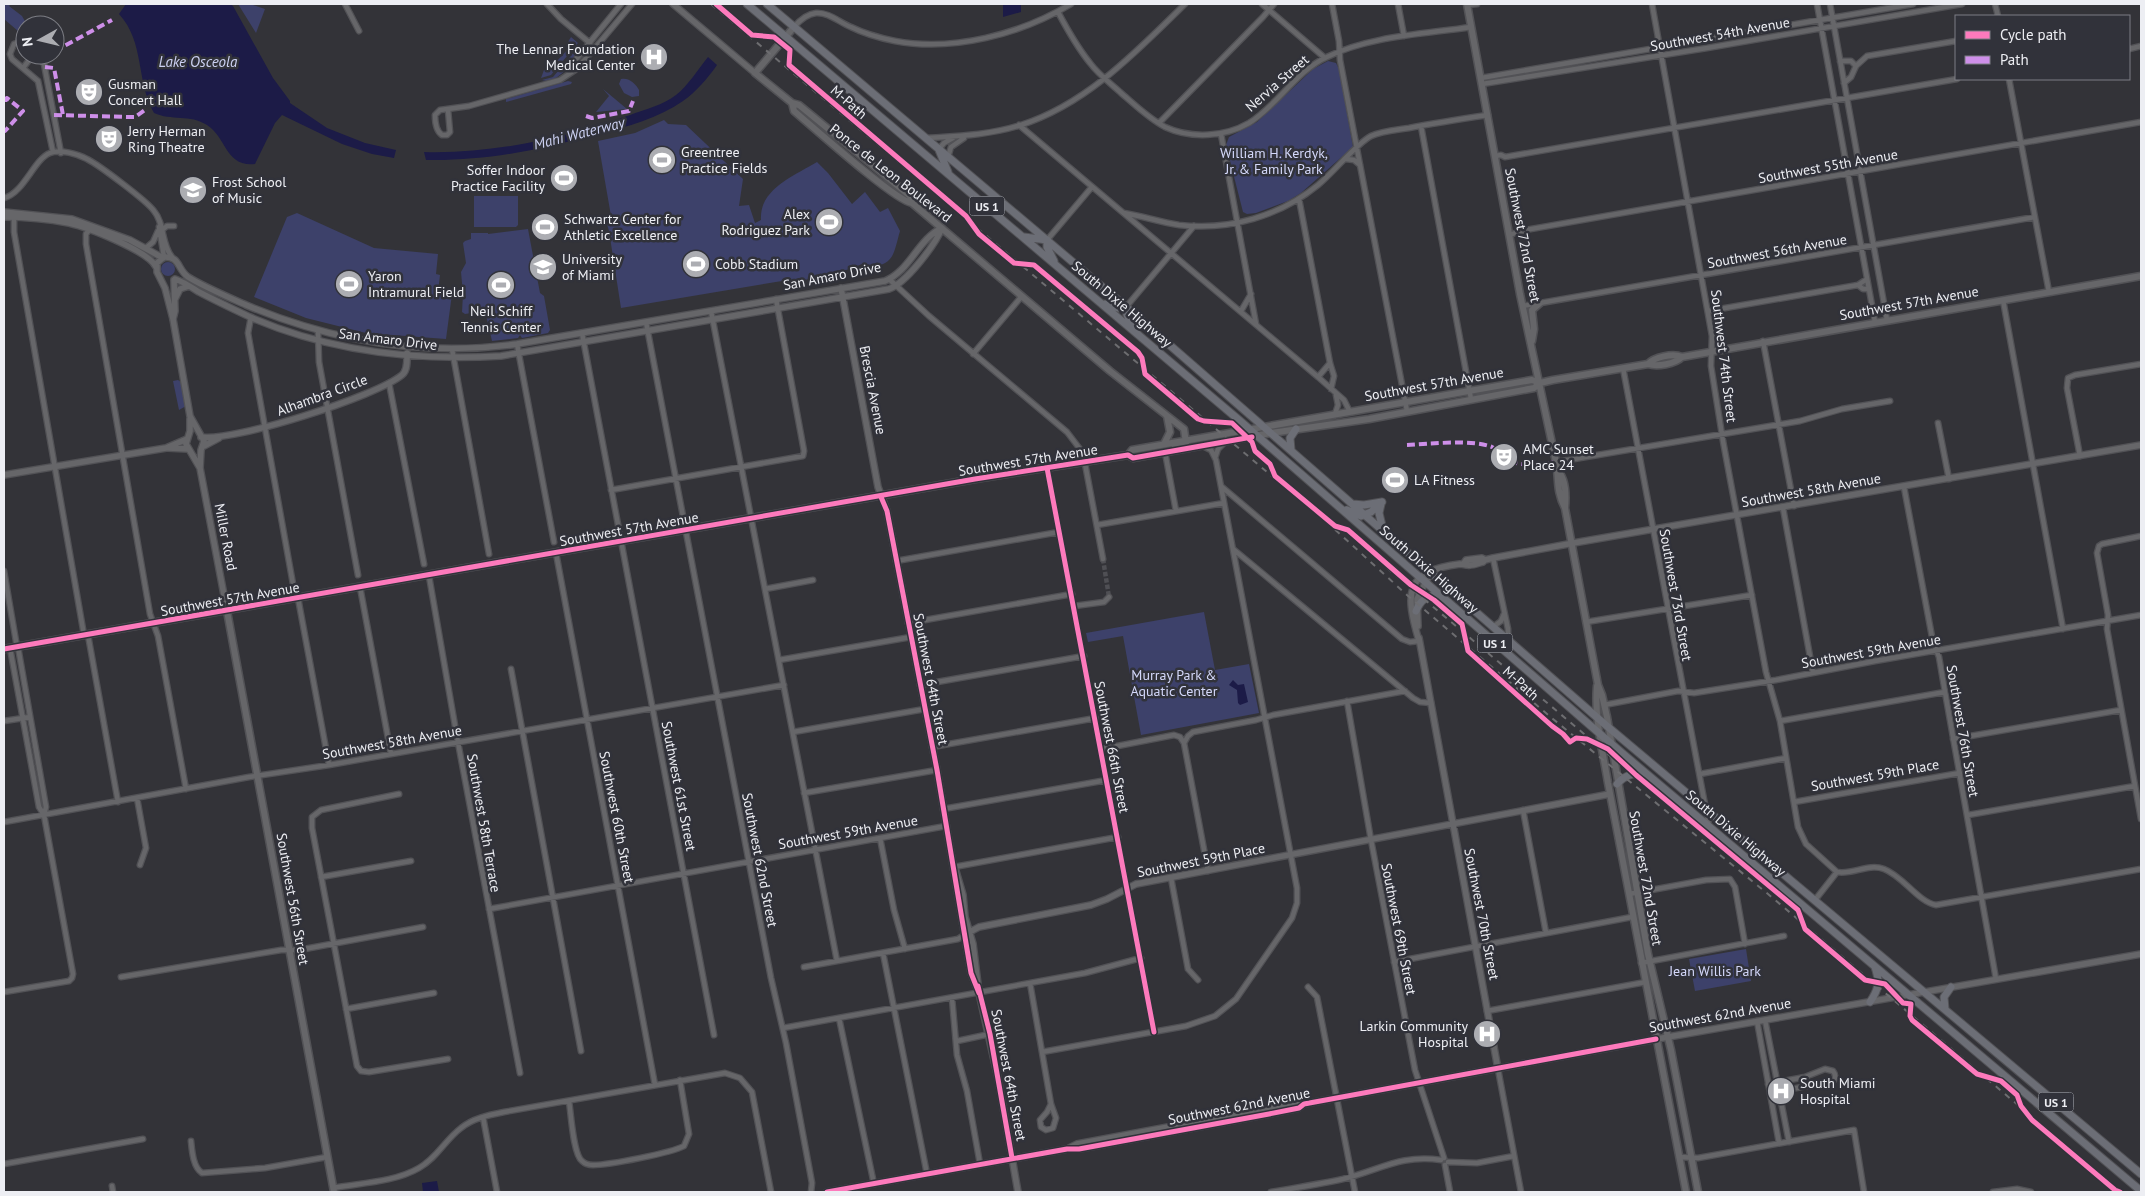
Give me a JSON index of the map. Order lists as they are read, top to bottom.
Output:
{
  "streets": {
    "highway": ["US 1", "South Dixie Highway"],
    "main road": [
      "Ponce de Leon Boulevard",
      "Southwest 72nd Street",
      "Southwest 57th Avenue",
      "Southwest 56th Street"
    ],
    "street": [
      "Southwest 54th Avenue",
      "Nervia Street",
      "Southwest 55th Avenue",
      "Southwest 56th Avenue",
      "San Amaro Drive",
      "Southwest 74th Street",
      "Brescia Avenue",
      "Alhambra Circle",
      "Southwest 58th Avenue",
      "Miller Road",
      "Southwest 73rd Street",
      "Southwest 59th Avenue",
      "Southwest 64th Street",
      "Southwest 76th Street",
      "Southwest 66th Street",
      "Southwest 59th Place",
      "Southwest 61st Street",
      "Southwest 60th Street",
      "Southwest 58th Terrace",
      "Southwest 62nd Street",
      "Southwest 70th Street",
      "Southwest 69th Street",
      "Southwest 62nd Avenue"
    ],
    "cycle path": ["M-Path"]
  },
  "crossings": [
    ["Southwest 54th Avenue", "Southwest 72nd Street"],
    ["Southwest 54th Avenue", "Southwest 74th Street"],
    ["Nervia Street", "Southwest 72nd Street"],
    ["Southwest 55th Avenue", "Southwest 72nd Street"],
    ["Southwest 55th Avenue", "Southwest 74th Street"],
    ["Ponce de Leon Boulevard", "San Amaro Drive"],
    ["Ponce de Leon Boulevard", "Southwest 57th Avenue"],
    ["Southwest 72nd Street", "Southwest 56th Avenue"],
    ["Southwest 72nd Street", "Southwest 57th Avenue"],
    ["Southwest 72nd Street", "South Dixie Highway"],
    ["Southwest 72nd Street", "Southwest 58th Avenue"],
    ["Southwest 72nd Street", "Southwest 59th Avenue"],
    ["Southwest 72nd Street", "Southwest 59th Place"],
    ["Southwest 72nd Street", "Southwest 62nd Avenue"],
    ["Southwest 56th Avenue", "Southwest 74th Street"],
    ["San Amaro Drive", "Brescia Avenue"],
    ["San Amaro Drive", "Alhambra Circle"],
    ["San Amaro Drive", "Southwest 61st Street"],
    ["San Amaro Drive", "Southwest 62nd Street"],
    ["Southwest 57th Avenue", "South Dixie Highway"],
    ["Southwest 57th Avenue", "Southwest 74th Street"],
    ["Southwest 57th Avenue", "Brescia Avenue"],
    ["Southwest 57th Avenue", "Miller Road"],
    ["Southwest 57th Avenue", "Southwest 73rd Street"],
    ["Southwest 57th Avenue", "Southwest 64th Street"],
    ["Southwest 57th Avenue", "Southwest 66th Street"],
    ["Southwest 57th Avenue", "Southwest 61st Street"],
    ["Southwest 57th Avenue", "Southwest 60th Street"],
    ["Southwest 57th Avenue", "Southwest 58th Terrace"],
    ["Southwest 57th Avenue", "Southwest 62nd Street"],
    ["Southwest 57th Avenue", "Southwest 56th Street"],
    ["South Dixie Highway", "Southwest 58th Avenue"],
    ["South Dixie Highway", "Southwest 73rd Street"],
    ["South Dixie Highway", "Southwest 70th Street"],
    ["South Dixie Highway", "Southwest 62nd Avenue"],
    ["Southwest 74th Street", "Southwest 58th Avenue"],
    ["Southwest 74th Street", "Southwest 59th Avenue"],
    ["Southwest 74th Street", "Southwest 59th Place"],
    ["Brescia Avenue", "Southwest 64th Street"],
    ["Alhambra Circle", "Miller Road"],
    ["Southwest 58th Avenue", "Southwest 73rd Street"],
    ["Southwest 58th Avenue", "Southwest 76th Street"],
    ["Southwest 58th Avenue", "Southwest 61st Street"],
    ["Southwest 58th Avenue", "Southwest 60th Street"],
    ["Southwest 58th Avenue", "Southwest 58th Terrace"],
    ["Southwest 58th Avenue", "Southwest 62nd Street"],
    ["Southwest 58th Avenue", "Southwest 56th Street"],
    ["Miller Road", "Southwest 56th Street"],
    ["Southwest 73rd Street", "Southwest 59th Avenue"],
    ["Southwest 59th Avenue", "Southwest 64th Street"],
    ["Southwest 59th Avenue", "Southwest 76th Street"],
    ["Southwest 59th Avenue", "Southwest 61st Street"],
    ["Southwest 59th Avenue", "Southwest 60th Street"],
    ["Southwest 59th Avenue", "Southwest 58th Terrace"],
    ["Southwest 59th Avenue", "Southwest 62nd Street"],
    ["Southwest 64th Street", "Southwest 59th Place"],
    ["Southwest 64th Street", "Southwest 62nd Avenue"],
    ["Southwest 76th Street", "Southwest 59th Place"],
    ["Southwest 76th Street", "Southwest 62nd Avenue"],
    ["Southwest 66th Street", "Southwest 59th Place"],
    ["Southwest 59th Place", "Southwest 70th Street"],
    ["Southwest 59th Place", "Southwest 69th Street"],
    ["Southwest 70th Street", "Southwest 62nd Avenue"],
    ["Southwest 69th Street", "Southwest 62nd Avenue"]
  ],
  "water": ["Lake Osceola", "Mahi Waterway"],
  "parks": ["William H. Kerdyk, Jr. & Family Park", "Murray Park & Aquatic Center", "Jean Willis Park"],
  "places": {
    "hospital": ["The Lennar Foundation Medical Center", "Larkin Community Hospital", "South Miami Hospital"],
    "theatre": ["Gusman Concert Hall", "Jerry Herman Ring Theatre", "AMC Sunset Place 24"],
    "sports": [
      "Greentree Practice Fields",
      "Soffer Indoor Practice Facility",
      "Alex Rodriguez Park",
      "Schwartz Center for Athletic Excellence",
      "Cobb Stadium",
      "Yaron Intramural Field",
      "Neil Schiff Tennis Center",
      "LA Fitness"
    ],
    "school or university": ["Frost School of Music", "University of Miami"]
  },
  "legend": ["Cycle path", "Path"],
  "north": "left"
}
